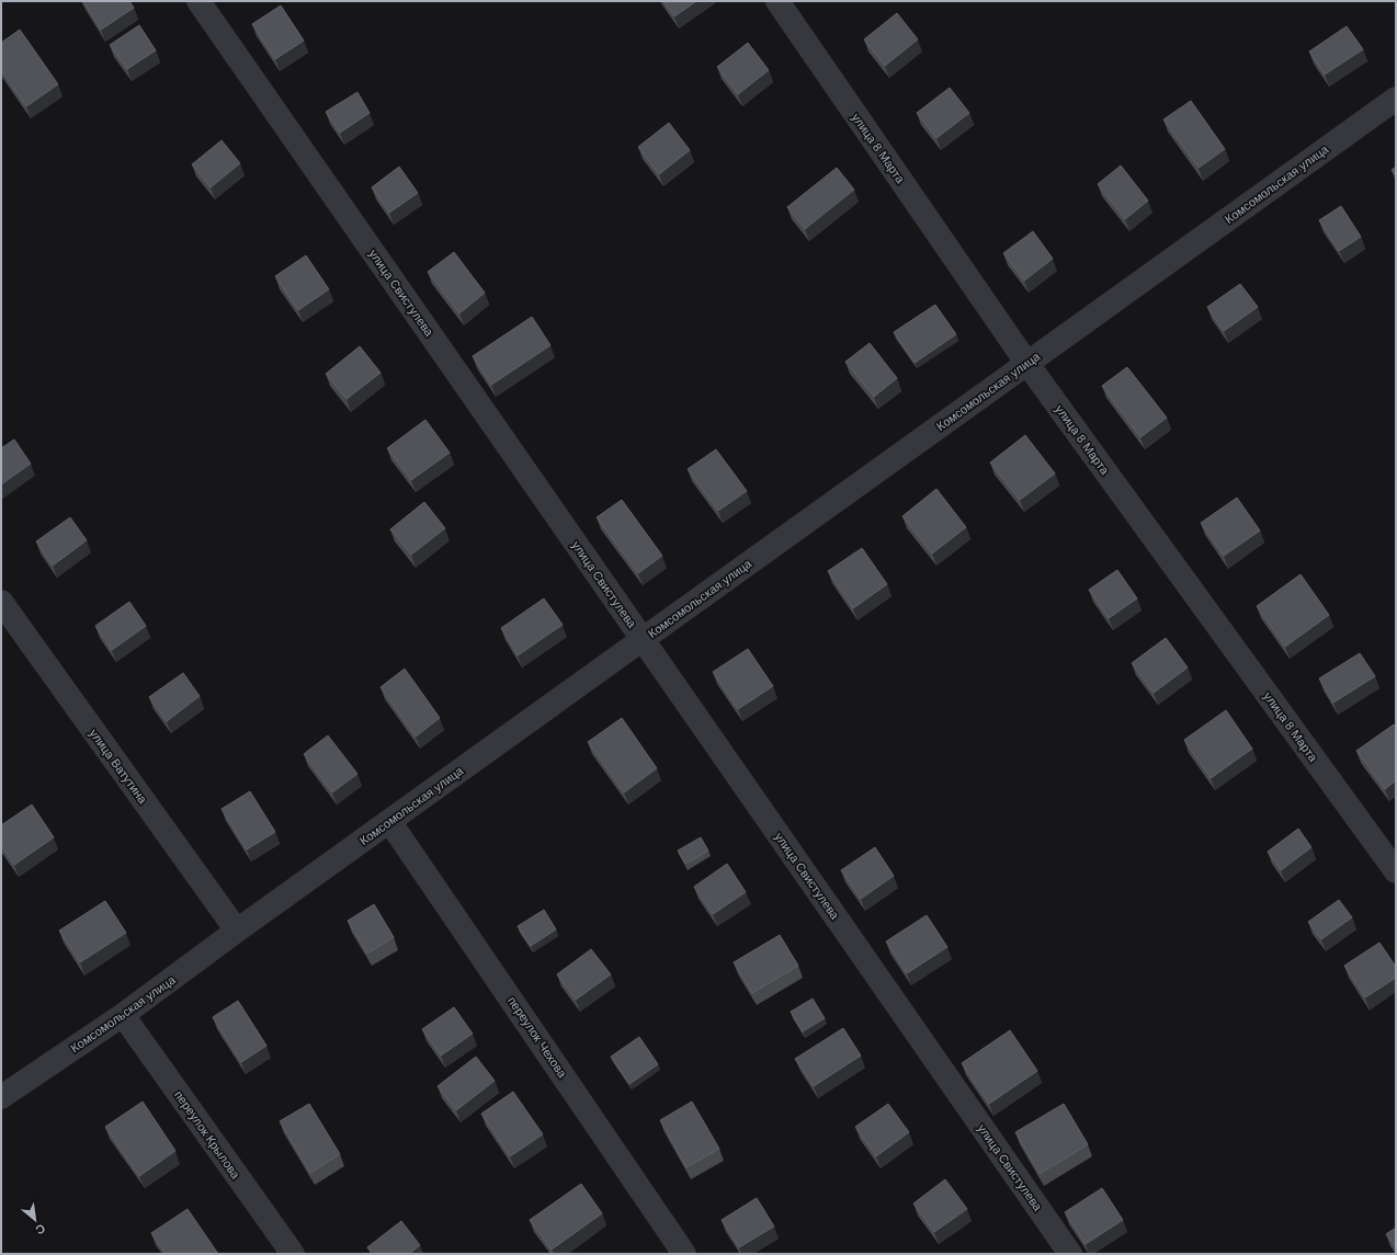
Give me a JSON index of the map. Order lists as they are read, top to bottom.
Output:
{
  "streets": {
    "street": [
      "улица 8 Марта",
      "Комсомольская улица",
      "улица Свистулева",
      "улица Ватутина",
      "переулок Чехова",
      "переулок Крылова"
    ]
  },
  "crossings": [
    ["улица 8 Марта", "Комсомольская улица"],
    ["Комсомольская улица", "улица Свистулева"],
    ["Комсомольская улица", "улица Ватутина"],
    ["Комсомольская улица", "переулок Чехова"],
    ["Комсомольская улица", "переулок Крылова"]
  ],
  "north": "bottom right"
}
